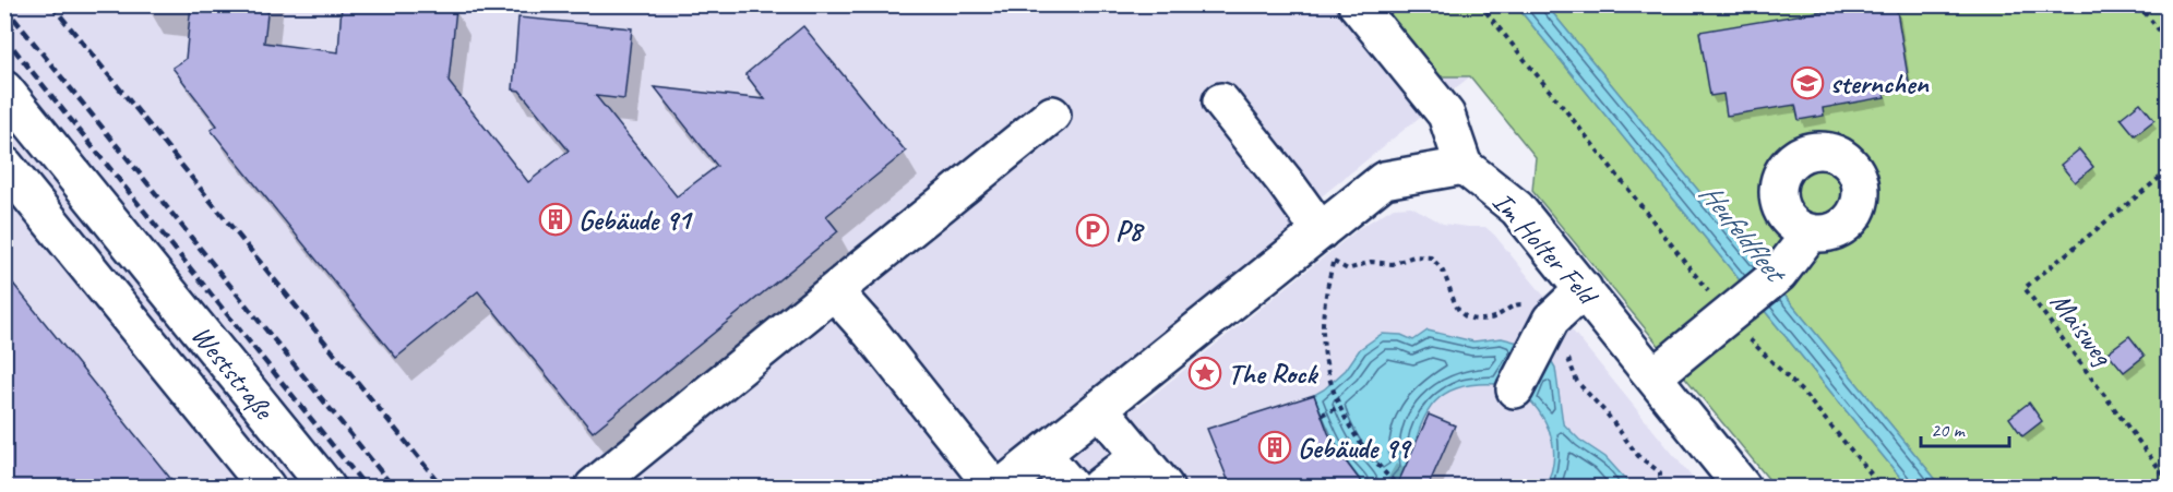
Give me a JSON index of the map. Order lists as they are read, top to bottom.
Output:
{
  "streets": {
    "street": ["Im Holter Feld", "Weststraße"],
    "path": ["Maisweg"]
  },
  "water": ["Heufeldfleet"],
  "places": {
    "school or university": ["sternchen"],
    "building": ["Gebäude 91", "Gebäude 99"],
    "parking": ["P8"],
    "place": ["The Rock"]
  },
  "scale_bar": "20 m"
}
